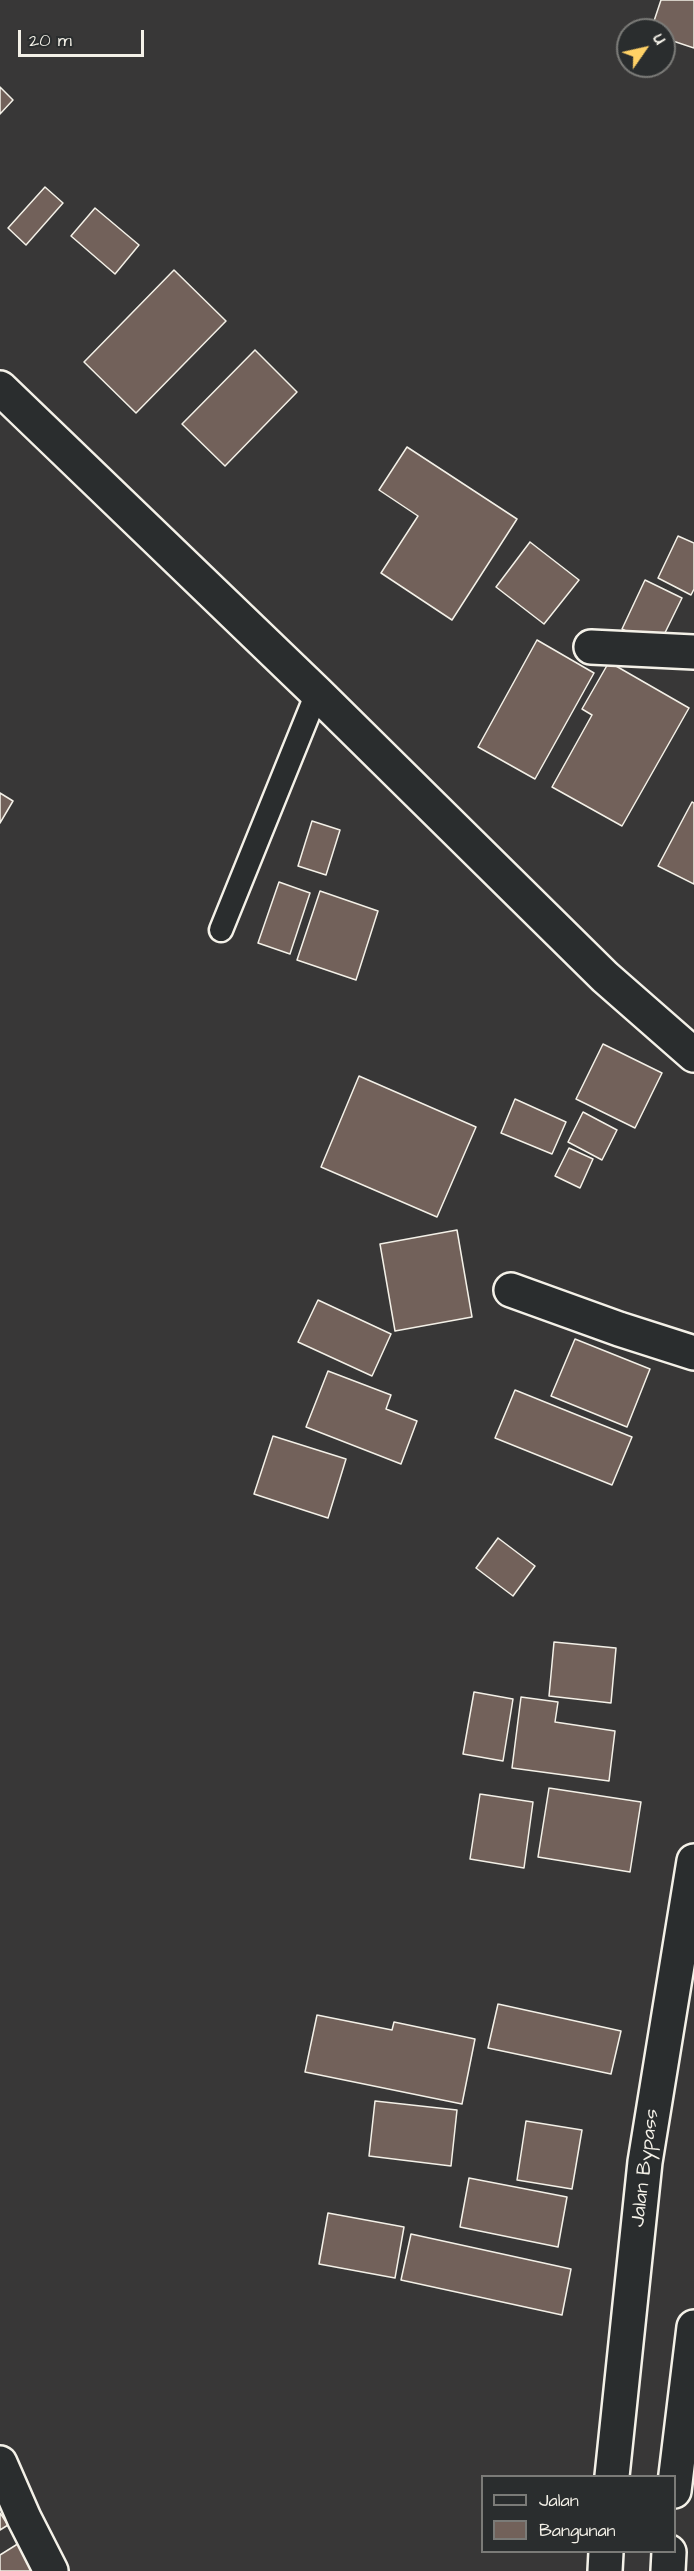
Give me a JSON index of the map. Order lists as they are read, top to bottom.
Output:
{
  "streets": {
    "main road": ["Jalan Bypass"]
  },
  "legend": ["Jalan", "Bangunan"],
  "scale_bar": "20 m",
  "north": "top right"
}
